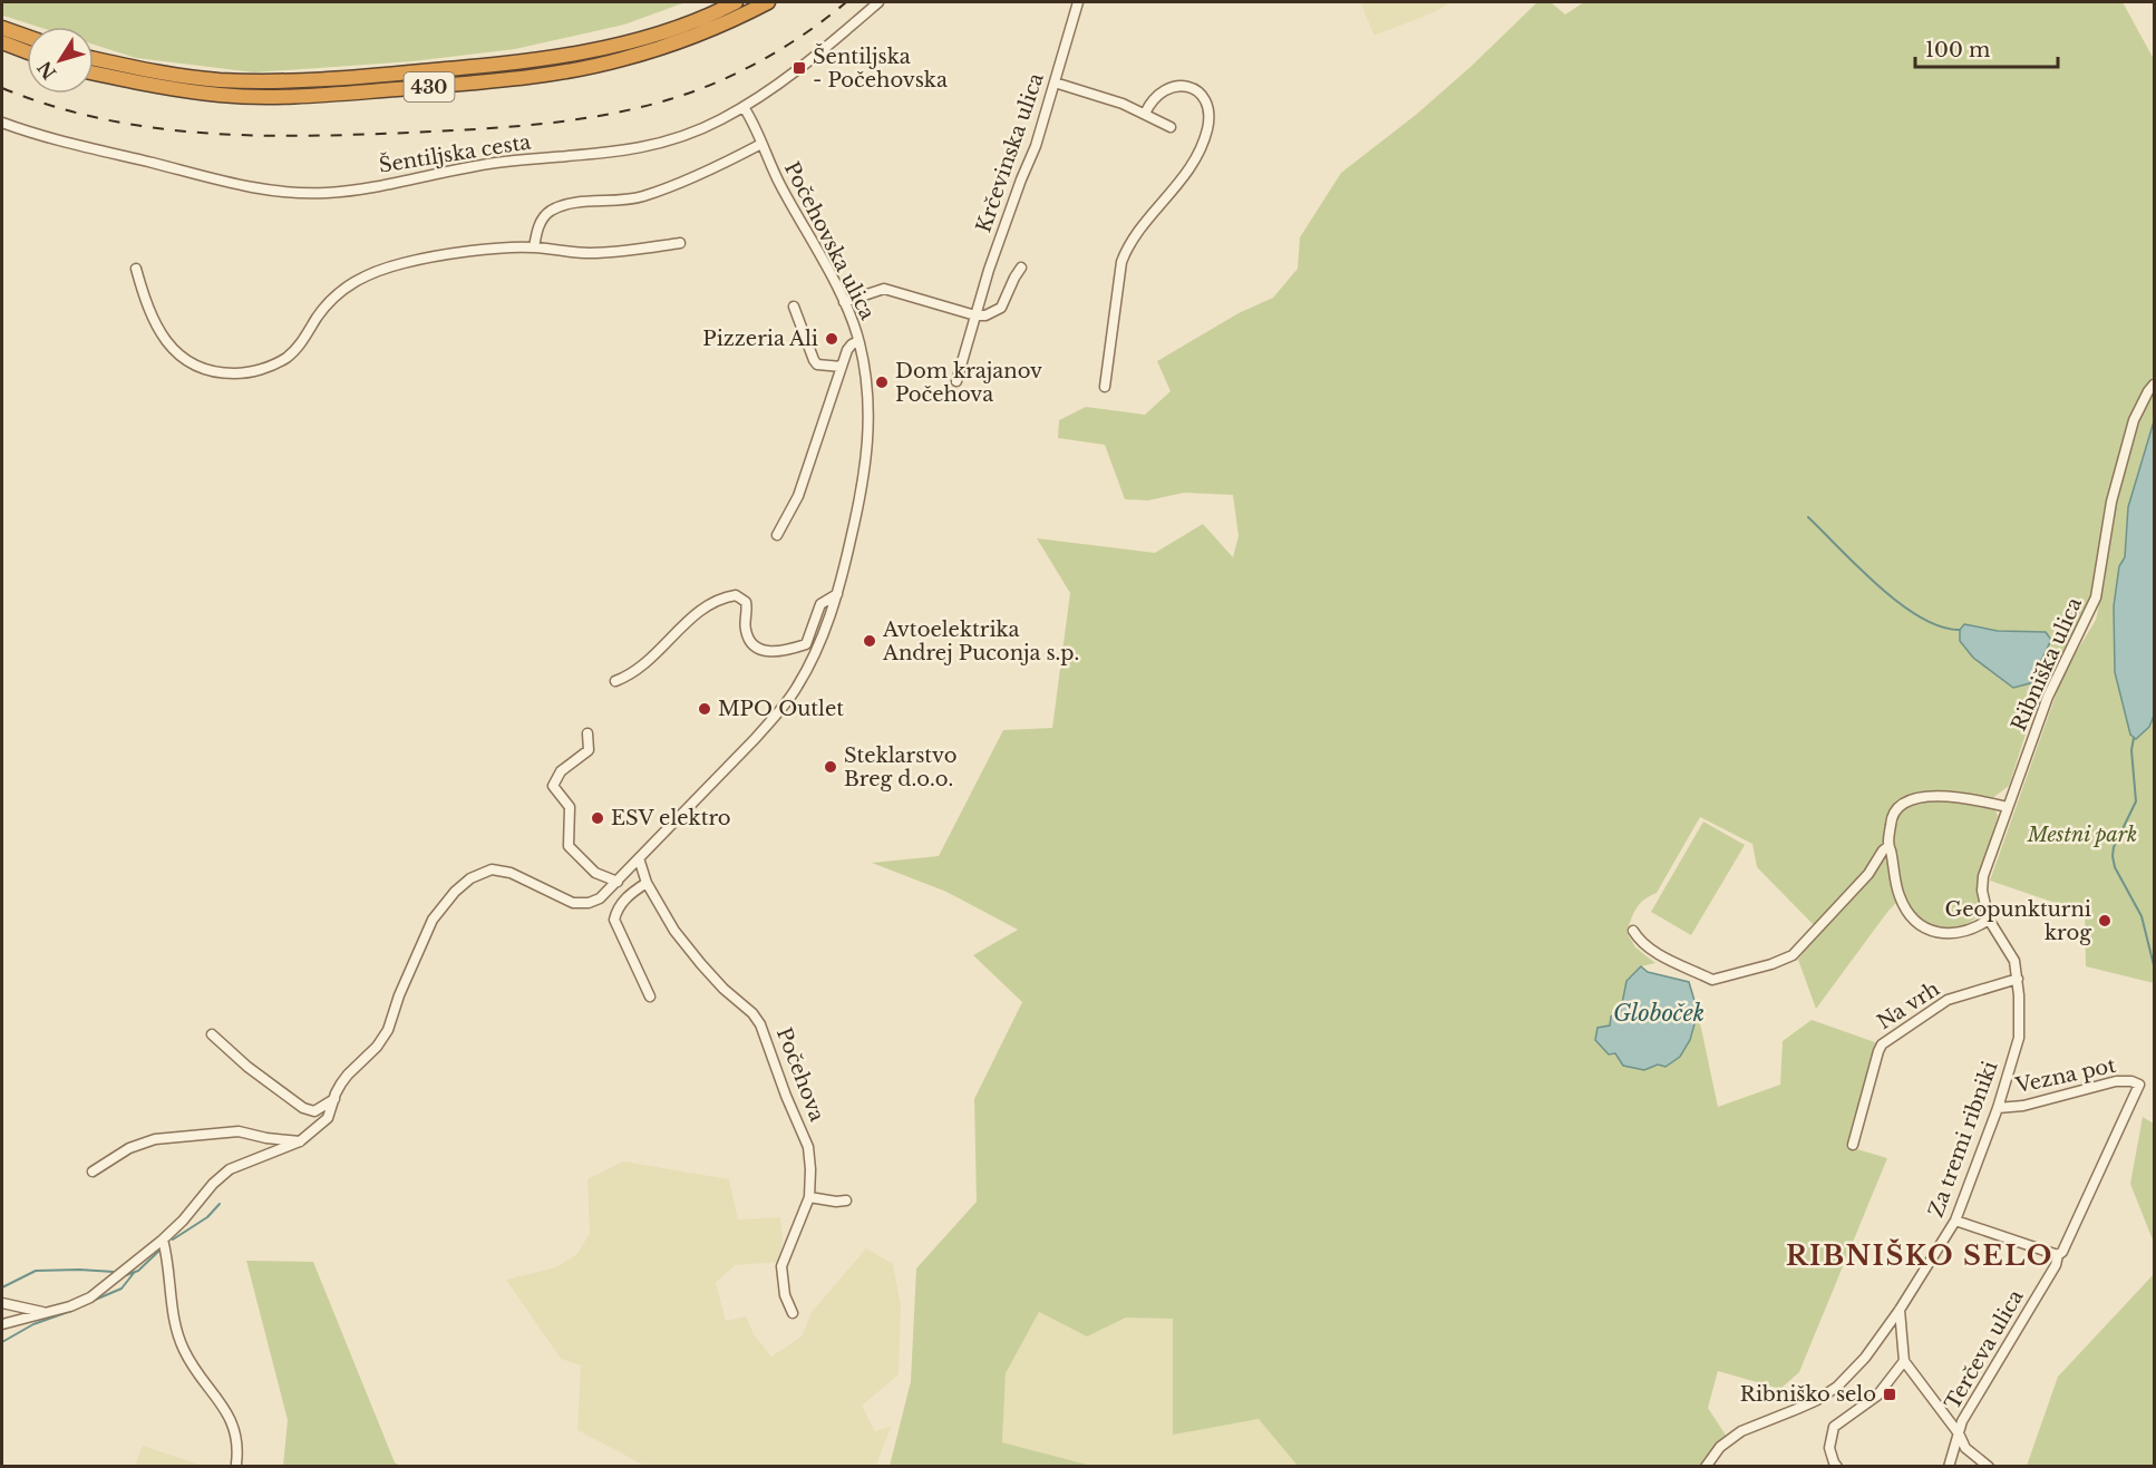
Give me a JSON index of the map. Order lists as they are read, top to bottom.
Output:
{
  "streets": {
    "highway": ["430"],
    "street": [
      "Krčevinska ulica",
      "Šentiljska cesta",
      "Počehovska ulica",
      "Ribniška ulica",
      "Na vrh",
      "Počehova",
      "Vezna pot",
      "Za tremi ribniki",
      "Terčeva ulica"
    ]
  },
  "crossings": [
    ["Šentiljska cesta", "Počehovska ulica"],
    ["Počehovska ulica", "Počehova"],
    ["Ribniška ulica", "Za tremi ribniki"],
    ["Na vrh", "Za tremi ribniki"],
    ["Vezna pot", "Za tremi ribniki"],
    ["Vezna pot", "Terčeva ulica"]
  ],
  "districts": ["RIBNIŠKO SELO"],
  "water": ["Globoček"],
  "parks": ["Mestni park"],
  "places": {
    "transit": ["Šentiljska - Počehovska", "Ribniško selo"],
    "other": [
      "Pizzeria Ali",
      "Dom krajanov Počehova",
      "Avtoelektrika Andrej Puconja s.p.",
      "MPO Outlet",
      "Steklarstvo Breg d.o.o.",
      "ESV elektro",
      "Geopunkturni krog"
    ]
  },
  "scale_bar": "100 m",
  "north": "bottom left"
}
